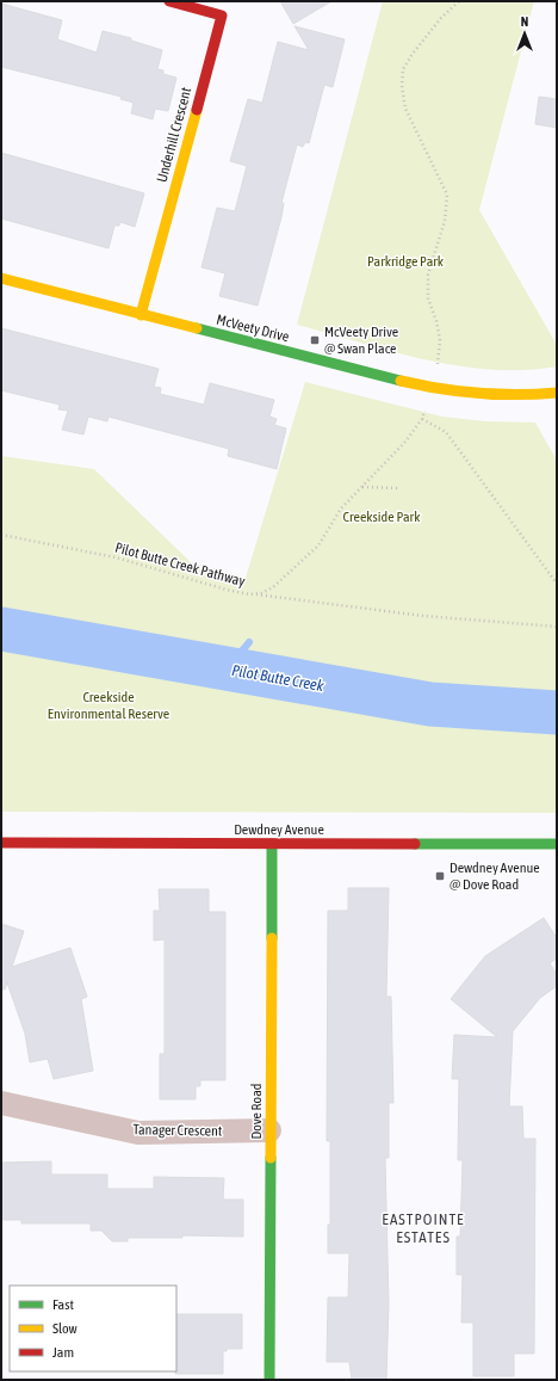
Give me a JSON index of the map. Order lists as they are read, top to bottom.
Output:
{
  "streets": {
    "street": [
      "Underhill Crescent",
      "McVeety Drive",
      "Dewdney Avenue",
      "Dove Road",
      "Tanager Crescent"
    ],
    "path": ["Pilot Butte Creek Pathway"]
  },
  "crossings": [
    ["Underhill Crescent", "McVeety Drive"],
    ["McVeety Drive", "Pilot Butte Creek Pathway"],
    ["Dewdney Avenue", "Dove Road"],
    ["Dove Road", "Tanager Crescent"]
  ],
  "districts": ["EASTPOINTE ESTATES"],
  "water": ["Pilot Butte Creek"],
  "parks": ["Parkridge Park", "Creekside Park", "Creekside Environmental Reserve"],
  "places": {
    "transit": ["McVeety Drive @ Swan Place", "Dewdney Avenue @ Dove Road"]
  },
  "legend": ["Fast", "Slow", "Jam"],
  "north": "top"
}
